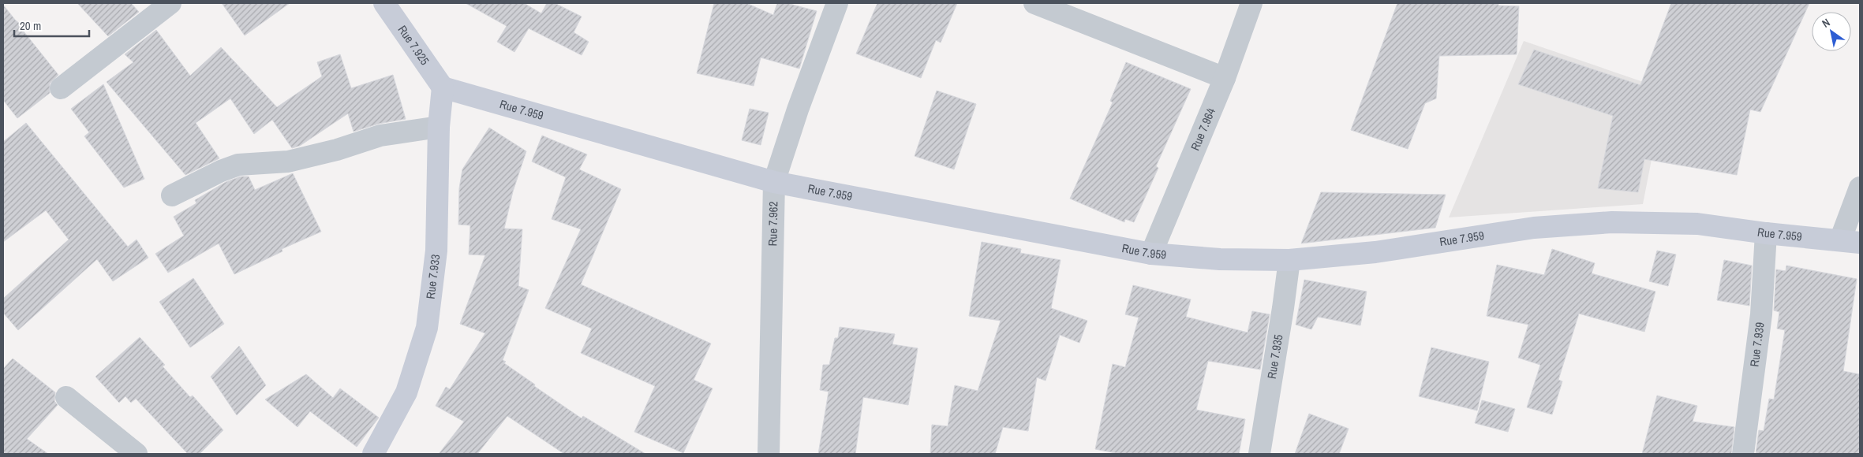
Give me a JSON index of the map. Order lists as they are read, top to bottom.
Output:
{
  "streets": {
    "street": [
      "Rue 7.925",
      "Rue 7.959",
      "Rue 7.964",
      "Rue 7.962",
      "Rue 7.933",
      "Rue 7.939",
      "Rue 7.935"
    ]
  },
  "crossings": [
    ["Rue 7.925", "Rue 7.959"],
    ["Rue 7.925", "Rue 7.933"],
    ["Rue 7.959", "Rue 7.964"],
    ["Rue 7.959", "Rue 7.962"],
    ["Rue 7.959", "Rue 7.933"],
    ["Rue 7.959", "Rue 7.939"],
    ["Rue 7.959", "Rue 7.935"]
  ],
  "scale_bar": "20 m",
  "north": "top left"
}
